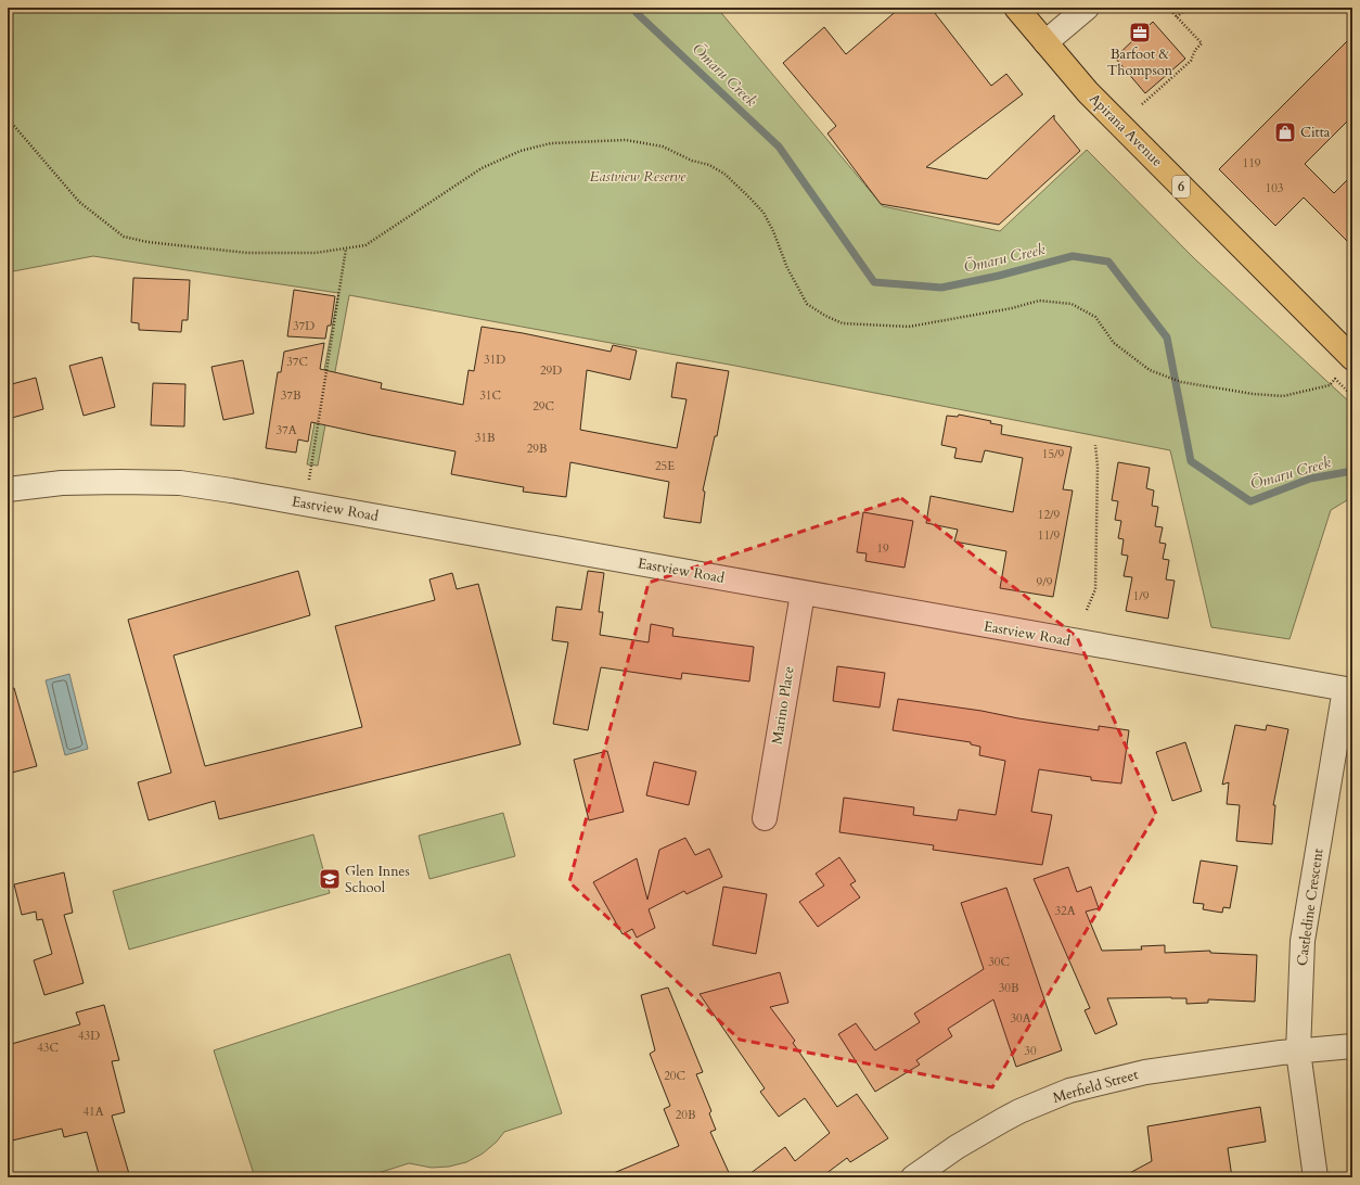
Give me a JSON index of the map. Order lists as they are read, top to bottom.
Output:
{
  "streets": {
    "main road": ["Apirana Avenue", "6"],
    "street": [
      "Eastview Road",
      "Marino Place",
      "Castledine Crescent",
      "Merfield Street"
    ]
  },
  "crossings": [
    ["Eastview Road", "Marino Place"],
    ["Eastview Road", "Castledine Crescent"],
    ["Castledine Crescent", "Merfield Street"]
  ],
  "water": ["Ōmaru Creek"],
  "parks": ["Eastview Reserve"],
  "places": {
    "office": ["Barfoot & Thompson"],
    "shop": ["Citta"],
    "school or university": ["Glen Innes School"]
  },
  "house_numbers": [
    "119",
    "103",
    "37D",
    "31D",
    "37C",
    "29D",
    "37B",
    "31C",
    "29C",
    "37A",
    "31B",
    "29B",
    "15/9",
    "25E",
    "12/9",
    "11/9",
    "19",
    "9/9",
    "1/9",
    "32A",
    "30C",
    "30B",
    "30A",
    "43D",
    "43C",
    "30",
    "20C",
    "41A",
    "20B"
  ]
}
